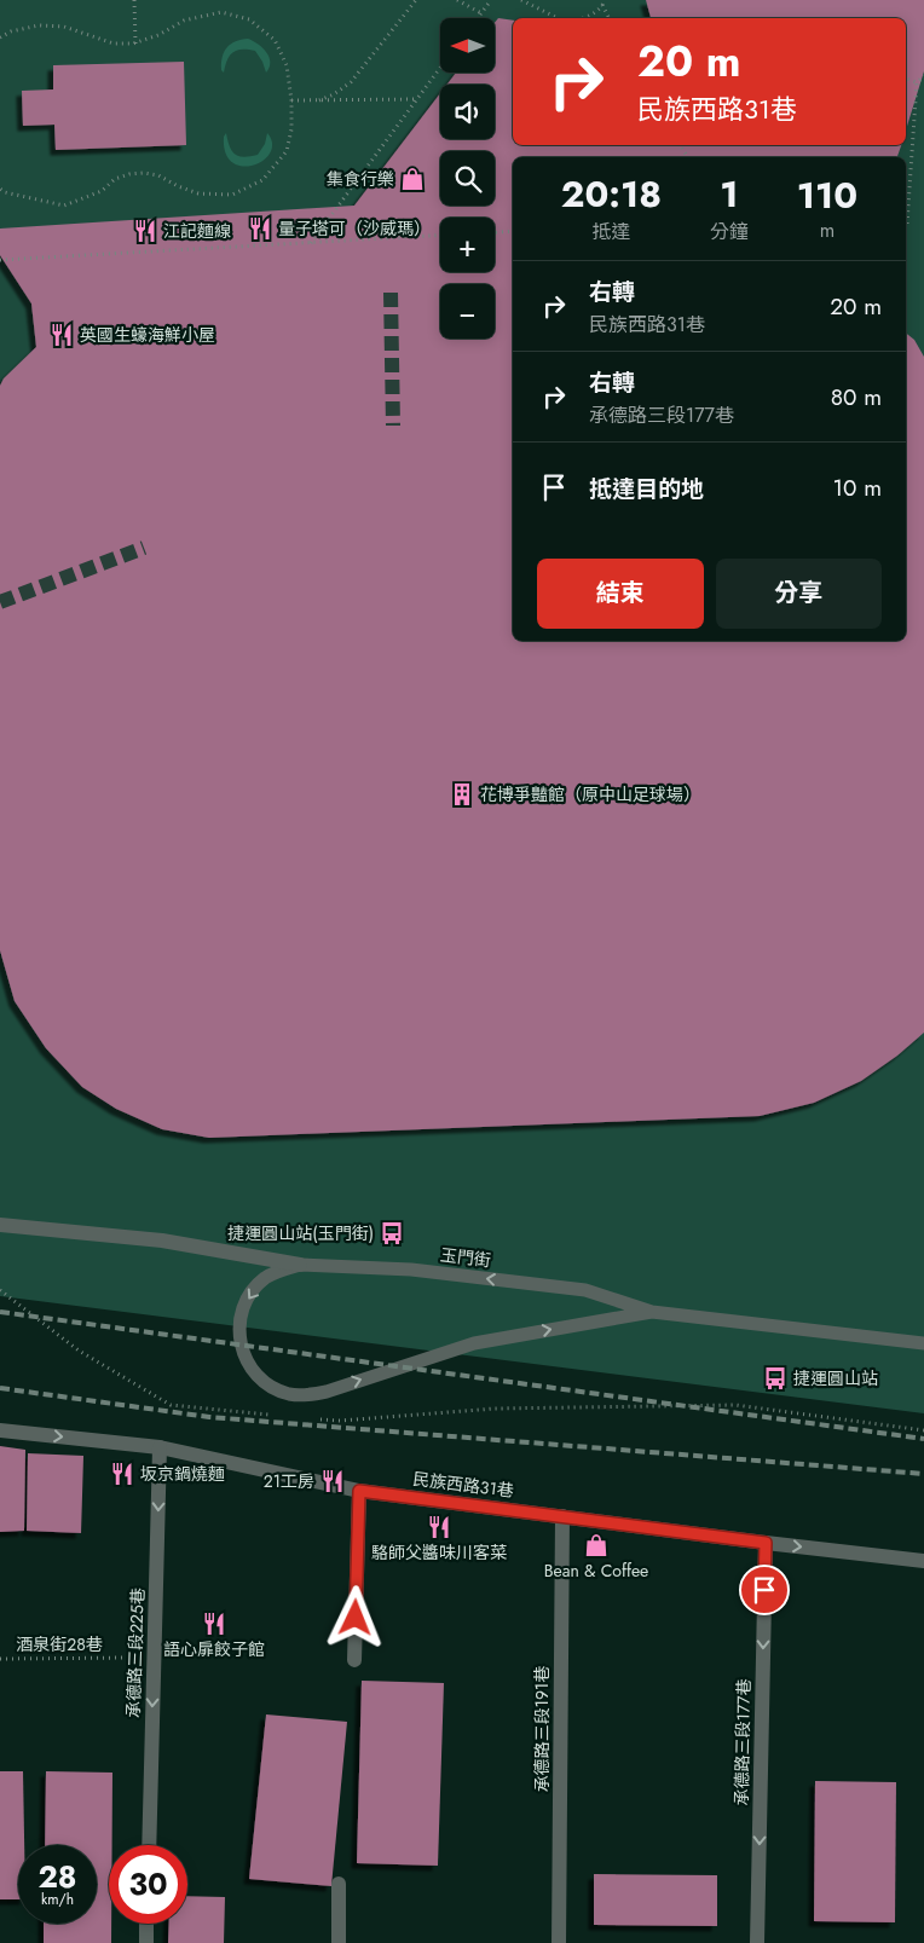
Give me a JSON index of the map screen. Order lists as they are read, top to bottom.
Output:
{
  "streets": {
    "street": [
      "玉門街",
      "民族西路31巷",
      "承德路三段225巷",
      "承德路三段191巷",
      "承德路三段177巷"
    ],
    "path": ["酒泉街28巷"]
  },
  "crossings": [
    ["民族西路31巷", "承德路三段225巷"],
    ["民族西路31巷", "承德路三段191巷"],
    ["民族西路31巷", "承德路三段177巷"],
    ["酒泉街28巷", "承德路三段225巷"]
  ],
  "one_way": ["玉門街", "承德路三段225巷", "承德路三段177巷"],
  "places": {
    "shop": ["集食行樂", "Bean & Coffee"],
    "restaurant": [
      "量子塔可（沙威瑪）",
      "江記麵線",
      "英國生蠔海鮮小屋",
      "坂京鍋燒麵",
      "21工房",
      "駱師父醬味川客菜",
      "語心扉餃子館"
    ],
    "building": ["花博爭豔館（原中山足球場）"],
    "bus stop": ["捷運圓山站(玉門街)", "捷運圓山站"]
  },
  "north": "left",
  "page": {
    "map_buttons": ["+", "−"],
    "turn": ["20 m", "民族西路31巷"],
    "eta": [
      "20:18",
      "抵達",
      "1",
      "分鐘",
      "110",
      "m"
    ],
    "list": [
      {
        "name": "右轉",
        "note": "民族西路31巷",
        "value": "20 m"
      },
      {
        "name": "右轉",
        "note": "承德路三段177巷",
        "value": "80 m"
      },
      {
        "name": "抵達目的地",
        "value": "10 m"
      }
    ],
    "buttons": ["結束", "分享"],
    "speed": "28 km/h",
    "limit": "30"
  }
}
